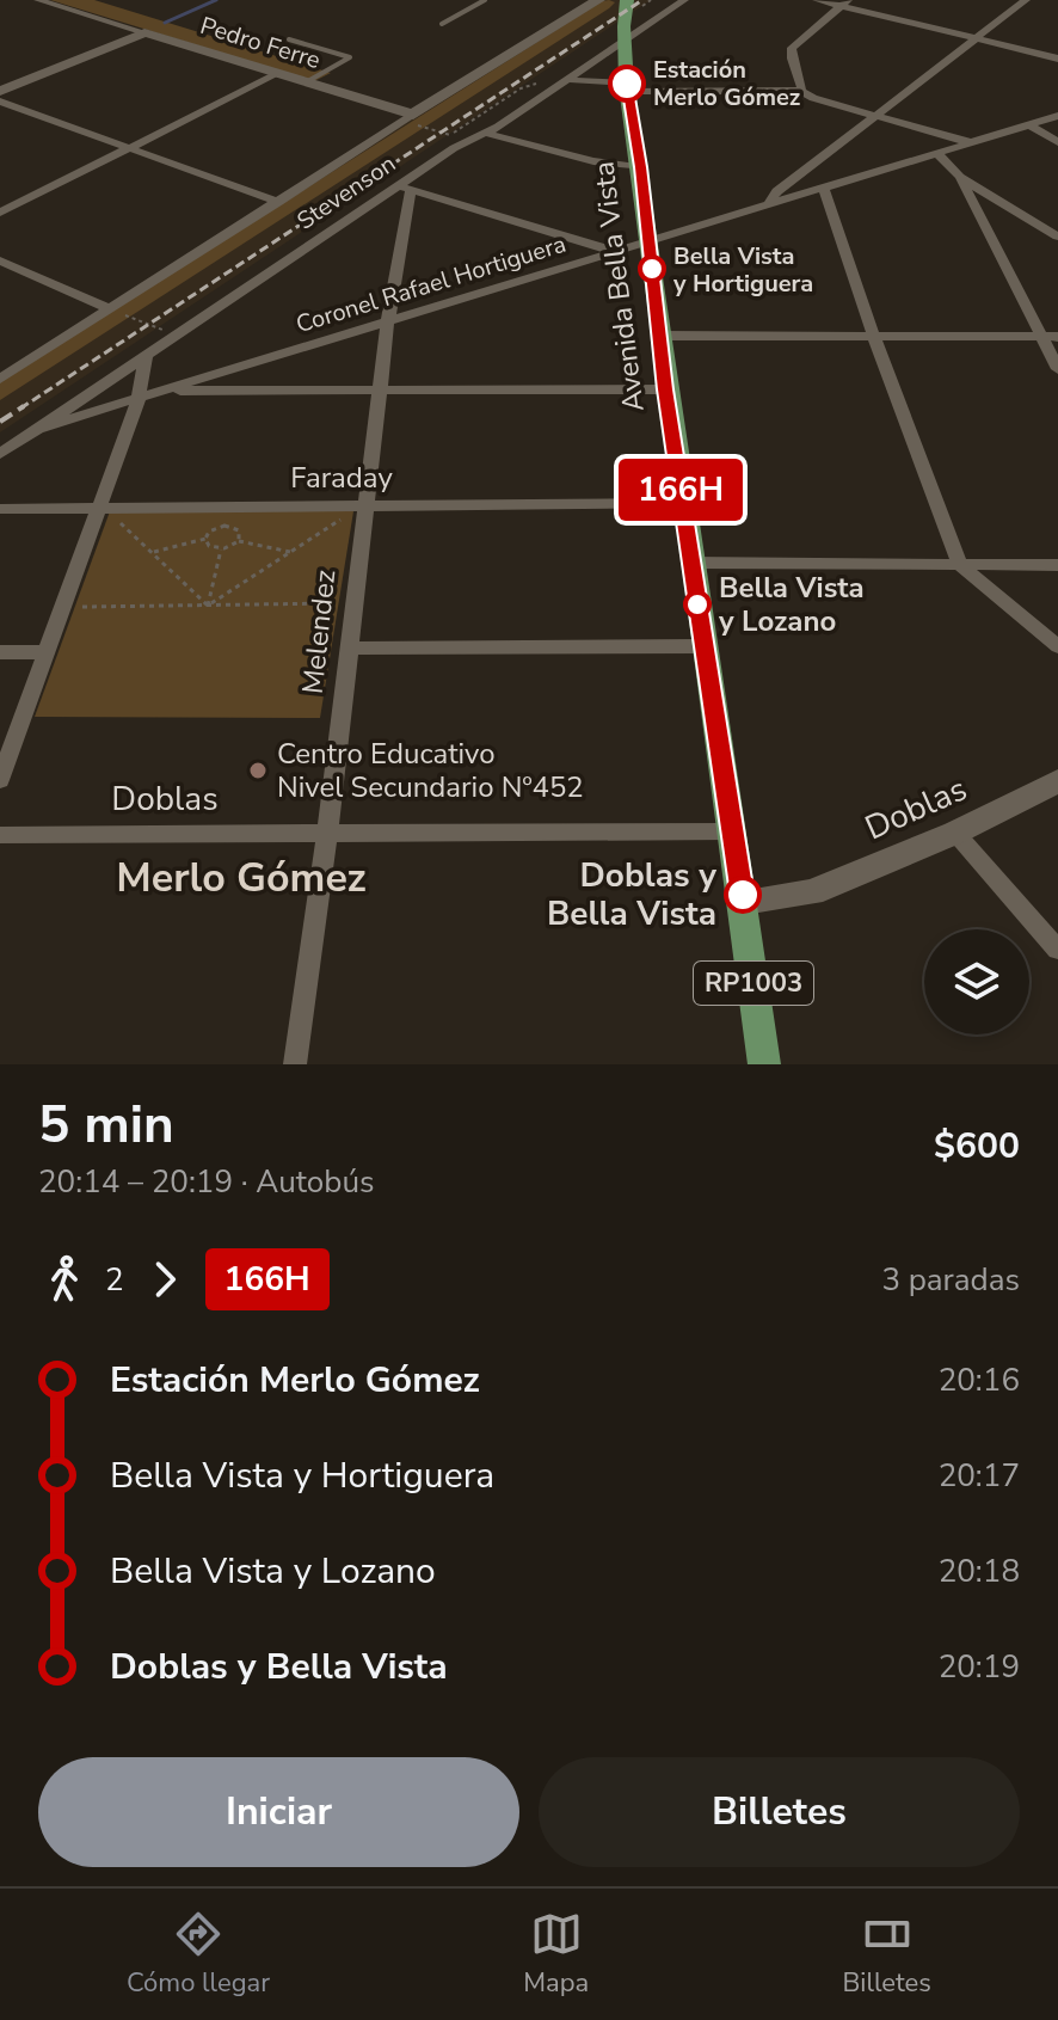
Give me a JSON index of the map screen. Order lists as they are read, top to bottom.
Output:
{
  "streets": {
    "main road": ["Avenida Bella Vista", "RP1003"],
    "street": [
      "Pedro Ferre",
      "Stevenson",
      "Coronel Rafael Hortiguera",
      "Faraday",
      "Melendez",
      "Doblas"
    ]
  },
  "crossings": [
    ["Pedro Ferre", "Stevenson"],
    ["Stevenson", "Coronel Rafael Hortiguera"],
    ["Stevenson", "Avenida Bella Vista"],
    ["Stevenson", "Melendez"],
    ["Coronel Rafael Hortiguera", "Avenida Bella Vista"],
    ["Coronel Rafael Hortiguera", "Melendez"],
    ["Avenida Bella Vista", "Faraday"],
    ["Avenida Bella Vista", "Doblas"],
    ["Faraday", "Melendez"],
    ["Melendez", "Doblas"]
  ],
  "districts": ["Merlo Gómez"],
  "places": [
    "Estación Merlo Gómez",
    "Bella Vista y Hortiguera",
    "Bella Vista y Lozano",
    "Centro Educativo Nivel Secundario Nº452",
    "Doblas y Bella Vista"
  ],
  "lines": ["bus line 166H"],
  "page": {
    "on_map": "166H",
    "heading": ["5 min", "20:14 – 20:19 · Autobús", "$600"],
    "legs": ["2", "166H", "3 paradas"],
    "list": [
      {
        "name": "Estación Merlo Gómez",
        "value": "20:16"
      },
      {
        "name": "Bella Vista y Hortiguera",
        "value": "20:17"
      },
      {
        "name": "Bella Vista y Lozano",
        "value": "20:18"
      },
      {
        "name": "Doblas y Bella Vista",
        "value": "20:19"
      }
    ],
    "buttons": ["Iniciar", "Billetes"],
    "tabs": ["Cómo llegar", "Mapa", "Billetes"]
  }
}
